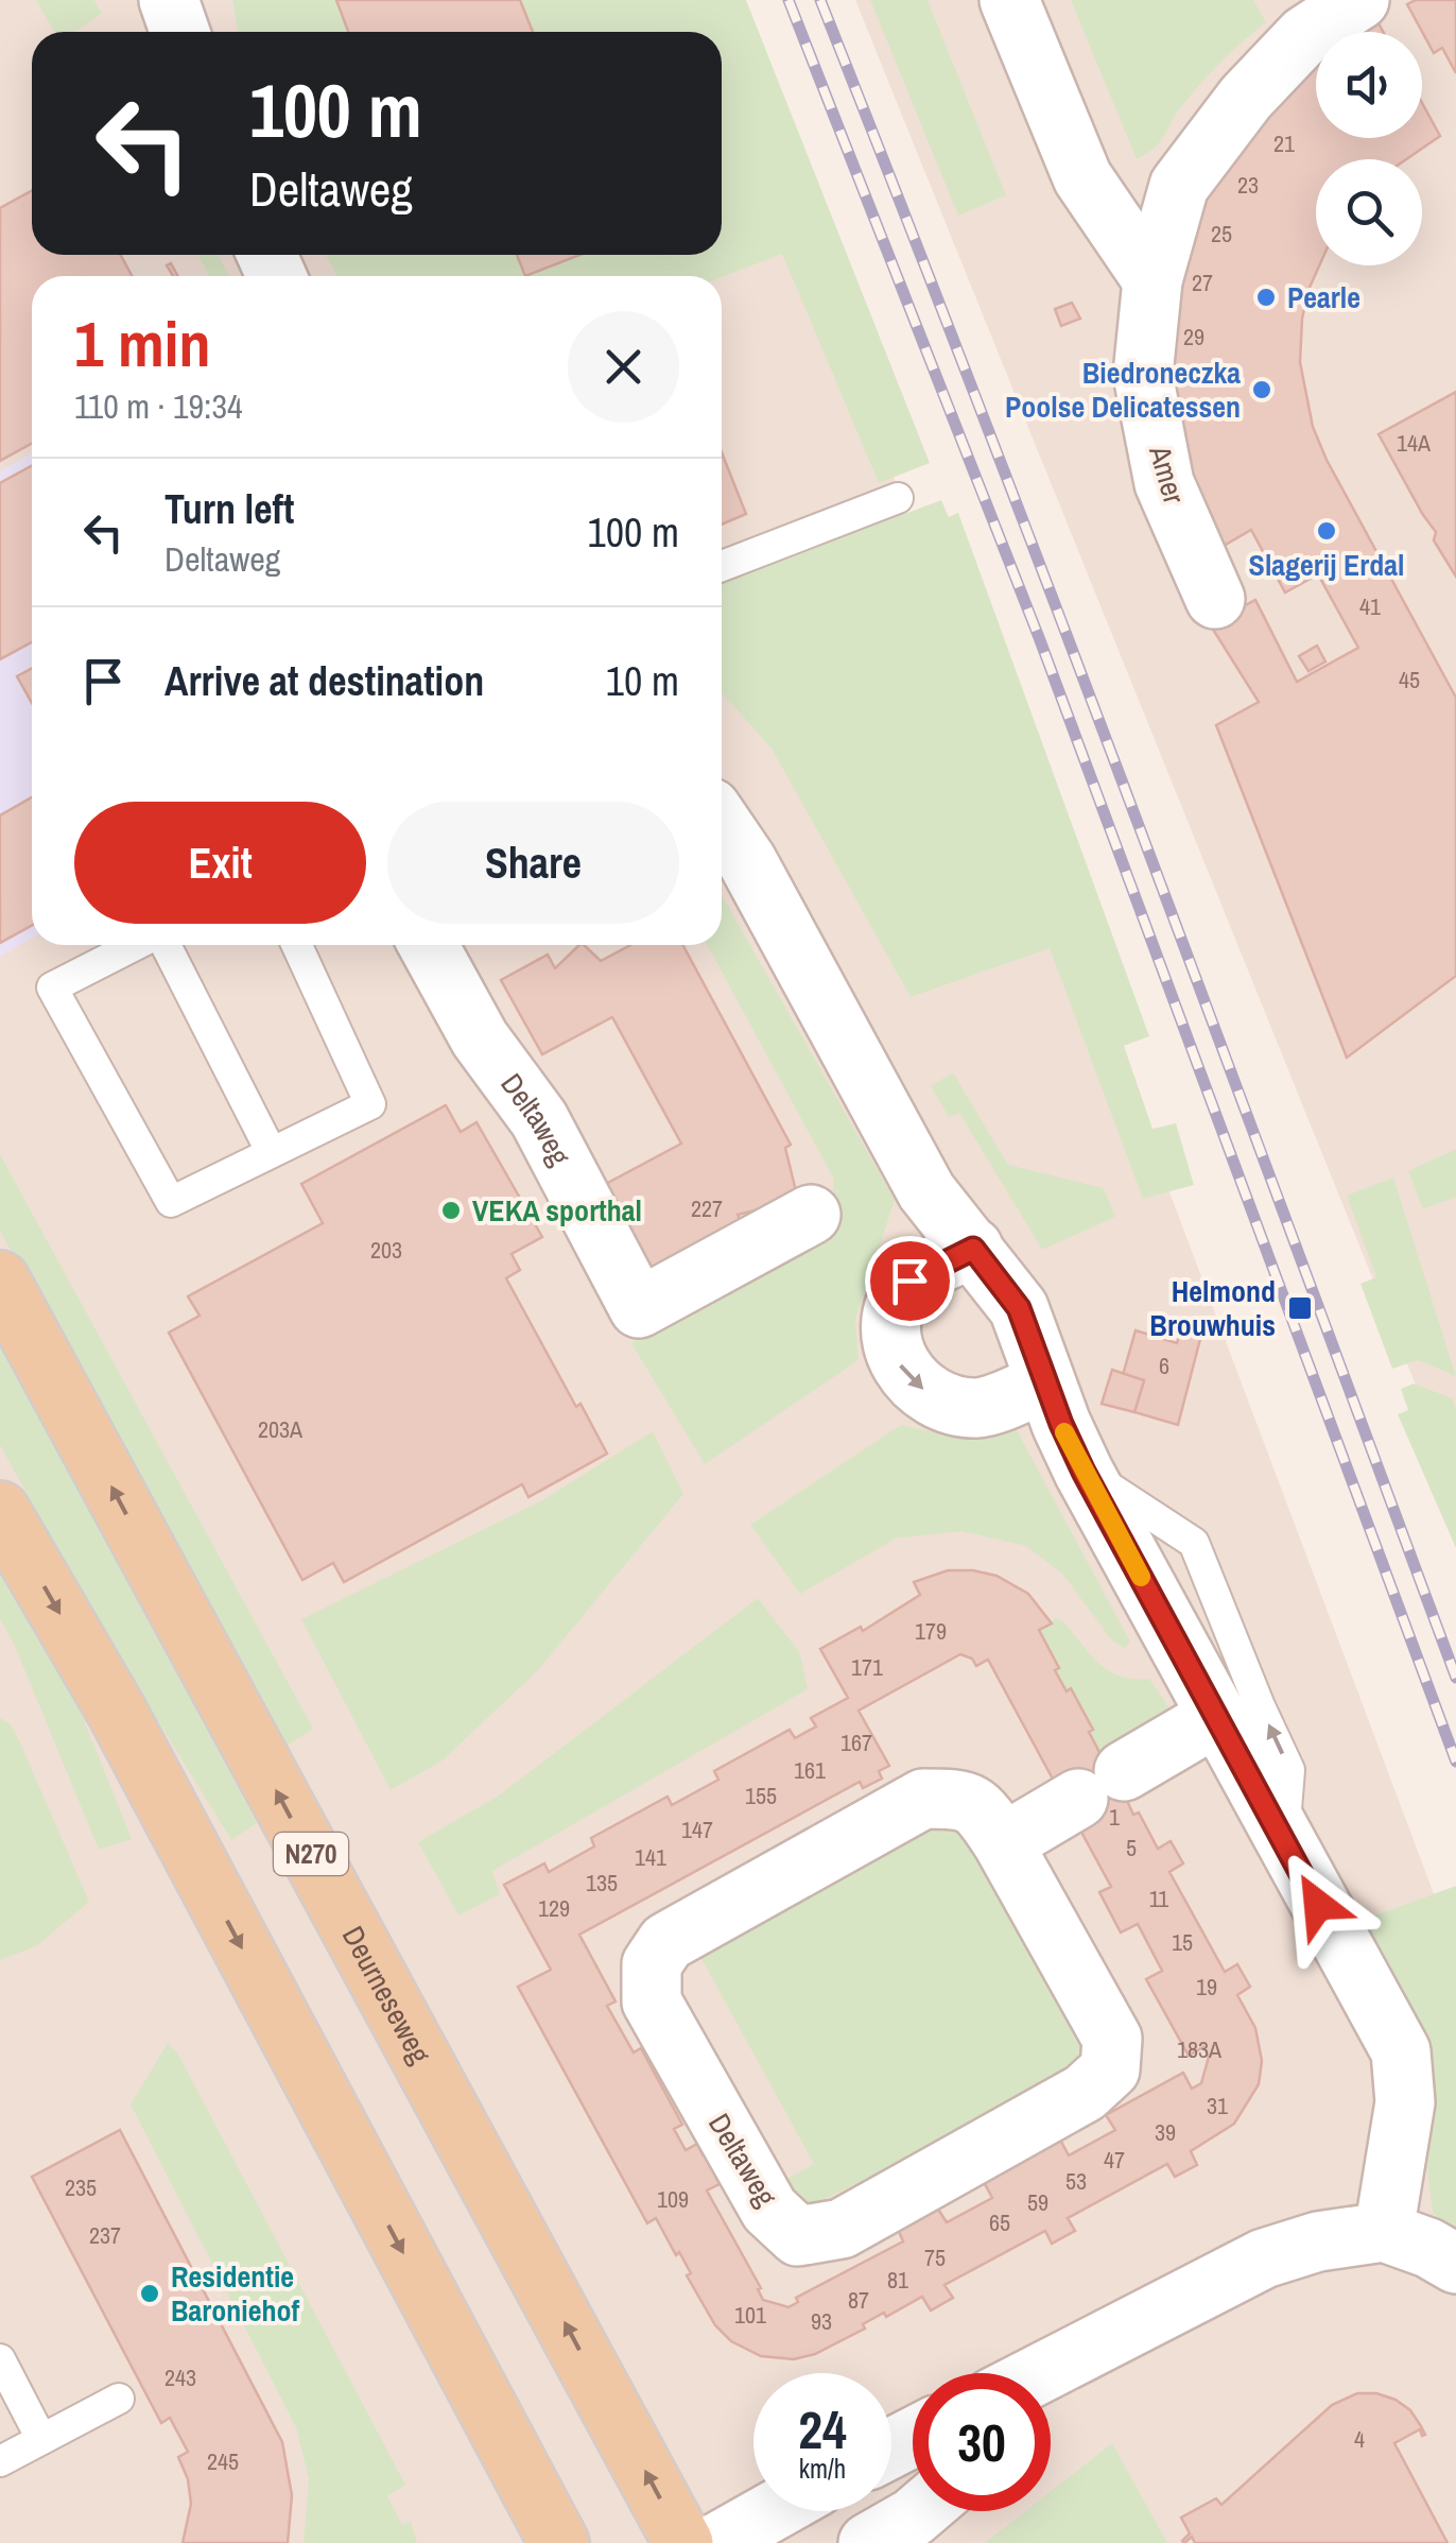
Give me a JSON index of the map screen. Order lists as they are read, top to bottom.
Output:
{
  "streets": {
    "main road": ["N270", "Deurneseweg"],
    "street": ["Amer", "Deltaweg"]
  },
  "places": {
    "other": [
      "Pearle",
      "Biedroneczka Poolse Delicatessen",
      "Slagerij Erdal",
      "VEKA sporthal",
      "Residentie Baroniehof"
    ],
    "transit": ["Helmond Brouwhuis"]
  },
  "house_numbers": [
    "21",
    "23",
    "25",
    "27",
    "29",
    "14A",
    "41",
    "45",
    "227",
    "203",
    "6",
    "203A",
    "179",
    "171",
    "167",
    "161",
    "155",
    "1",
    "147",
    "5",
    "141",
    "135",
    "11",
    "129",
    "15",
    "19",
    "183A",
    "31",
    "39",
    "47",
    "53",
    "235",
    "109",
    "59",
    "65",
    "237",
    "75",
    "81",
    "87",
    "101",
    "93",
    "243",
    "4",
    "245"
  ],
  "page": {
    "turn": ["100 m", "Deltaweg"],
    "heading": ["1 min", "110 m · 19:34"],
    "list": [
      {
        "name": "Turn left",
        "note": "Deltaweg",
        "value": "100 m"
      },
      {
        "name": "Arrive at destination",
        "value": "10 m"
      }
    ],
    "buttons": ["Exit", "Share"],
    "speed": "24 km/h",
    "limit": "30"
  }
}
